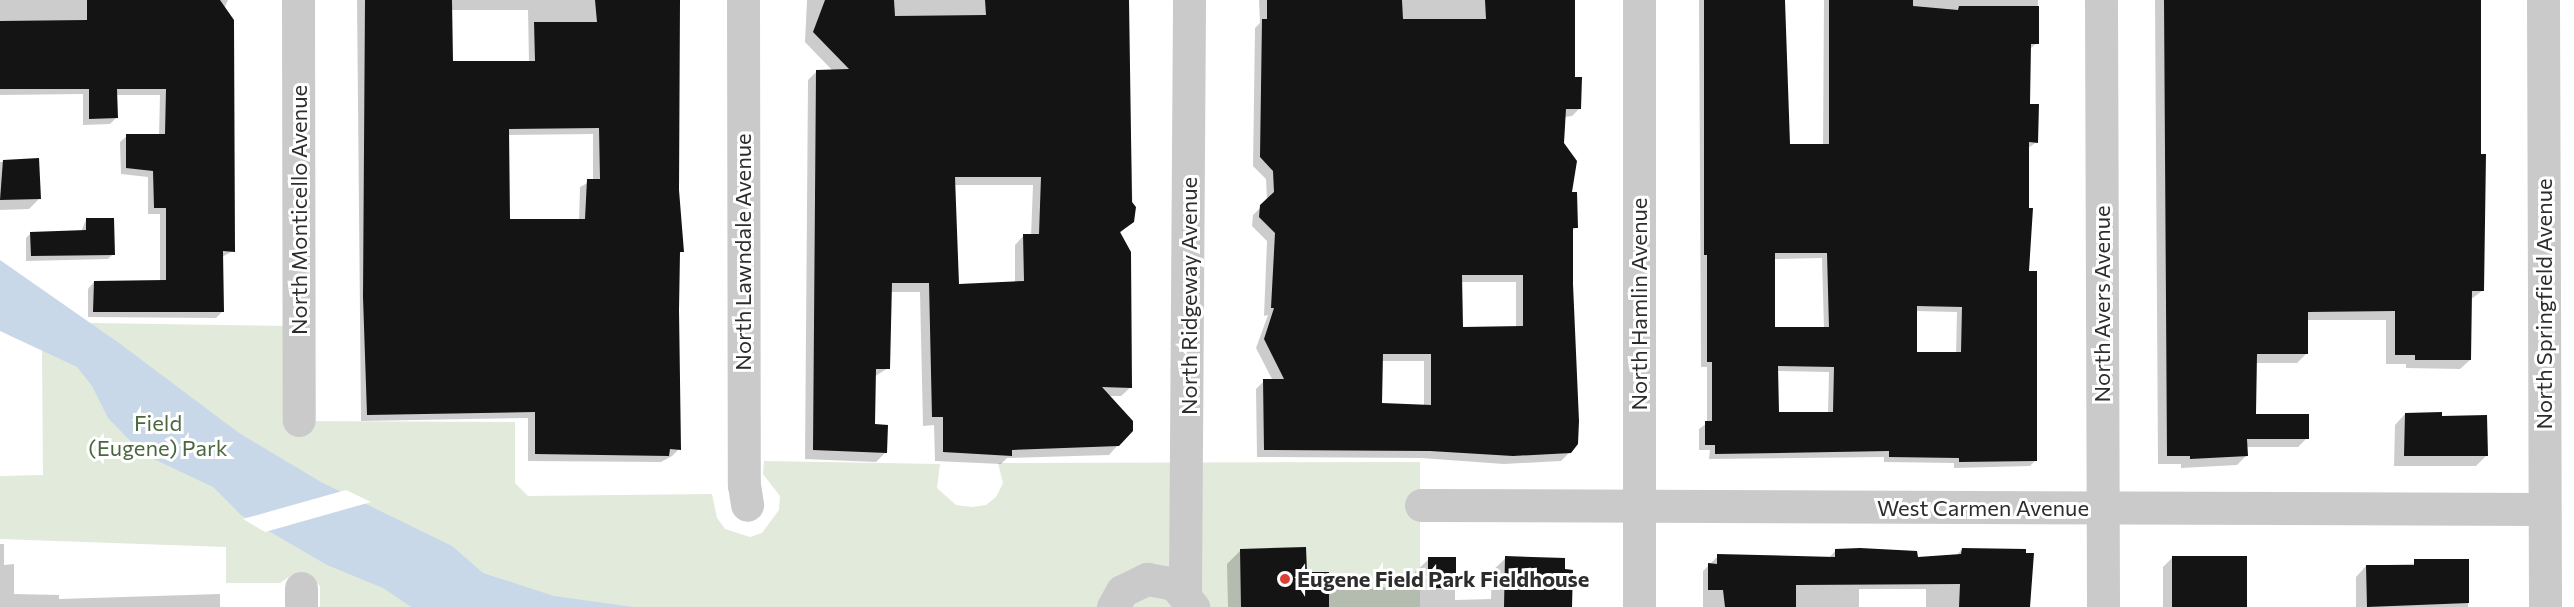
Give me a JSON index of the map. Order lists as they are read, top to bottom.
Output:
{
  "streets": {
    "street": [
      "North Monticello Avenue",
      "North Lawndale Avenue",
      "North Ridgeway Avenue",
      "North Hamlin Avenue",
      "North Avers Avenue",
      "North Springfield Avenue",
      "West Carmen Avenue"
    ]
  },
  "crossings": [
    ["North Hamlin Avenue", "West Carmen Avenue"],
    ["North Avers Avenue", "West Carmen Avenue"],
    ["North Springfield Avenue", "West Carmen Avenue"]
  ],
  "parks": ["Field (Eugene) Park"],
  "places": ["Eugene Field Park Fieldhouse"]
}
